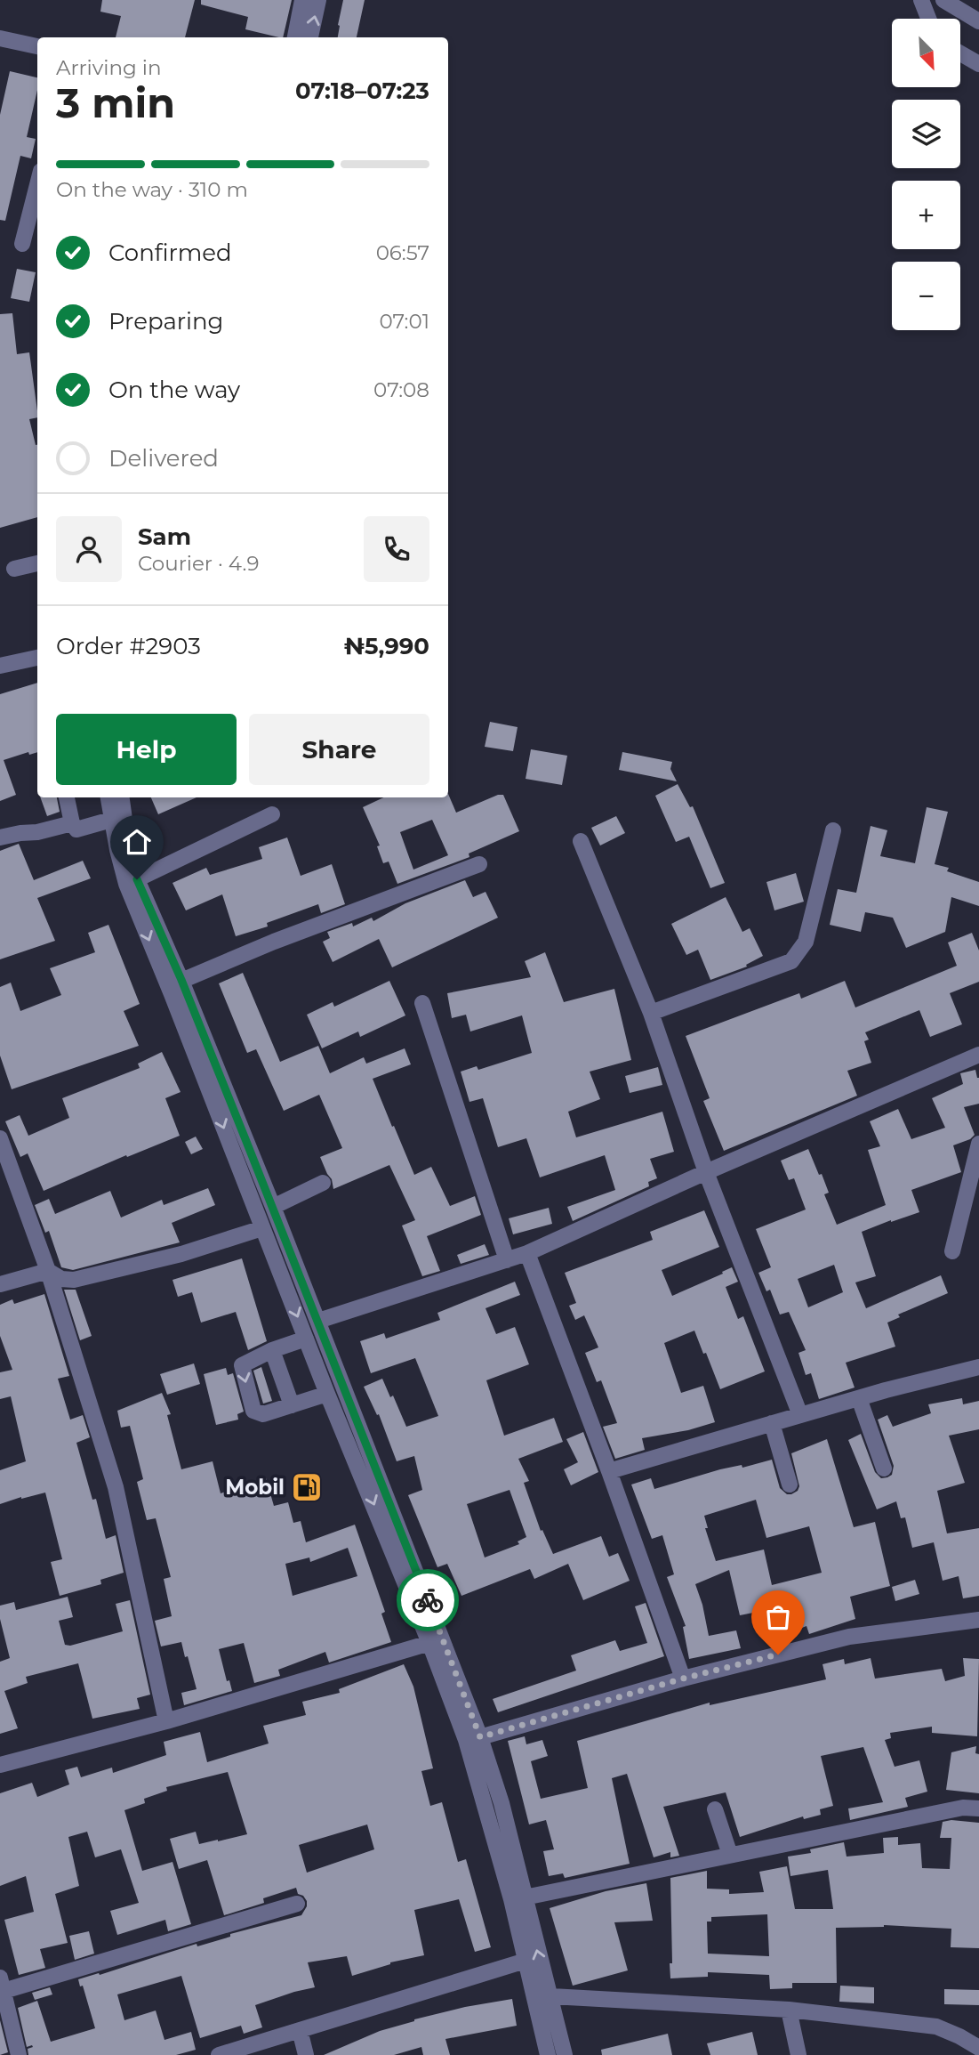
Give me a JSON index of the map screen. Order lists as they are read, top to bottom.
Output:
{
  "places": {
    "fuel station": ["Mobil"]
  },
  "north": "bottom right",
  "page": {
    "map_buttons": ["+", "−"],
    "heading": ["3 min", "Arriving in", "07:18–07:23"],
    "panel": [
      "Sam",
      "Courier · 4.9",
      "Order #2903",
      "₦5,990"
    ],
    "bar": "On the way · 310 m",
    "list": [
      ["Confirmed", "06:57"],
      ["Preparing", "07:01"],
      ["On the way", "07:08"],
      "Delivered"
    ],
    "buttons": ["Help", "Share"]
  }
}
